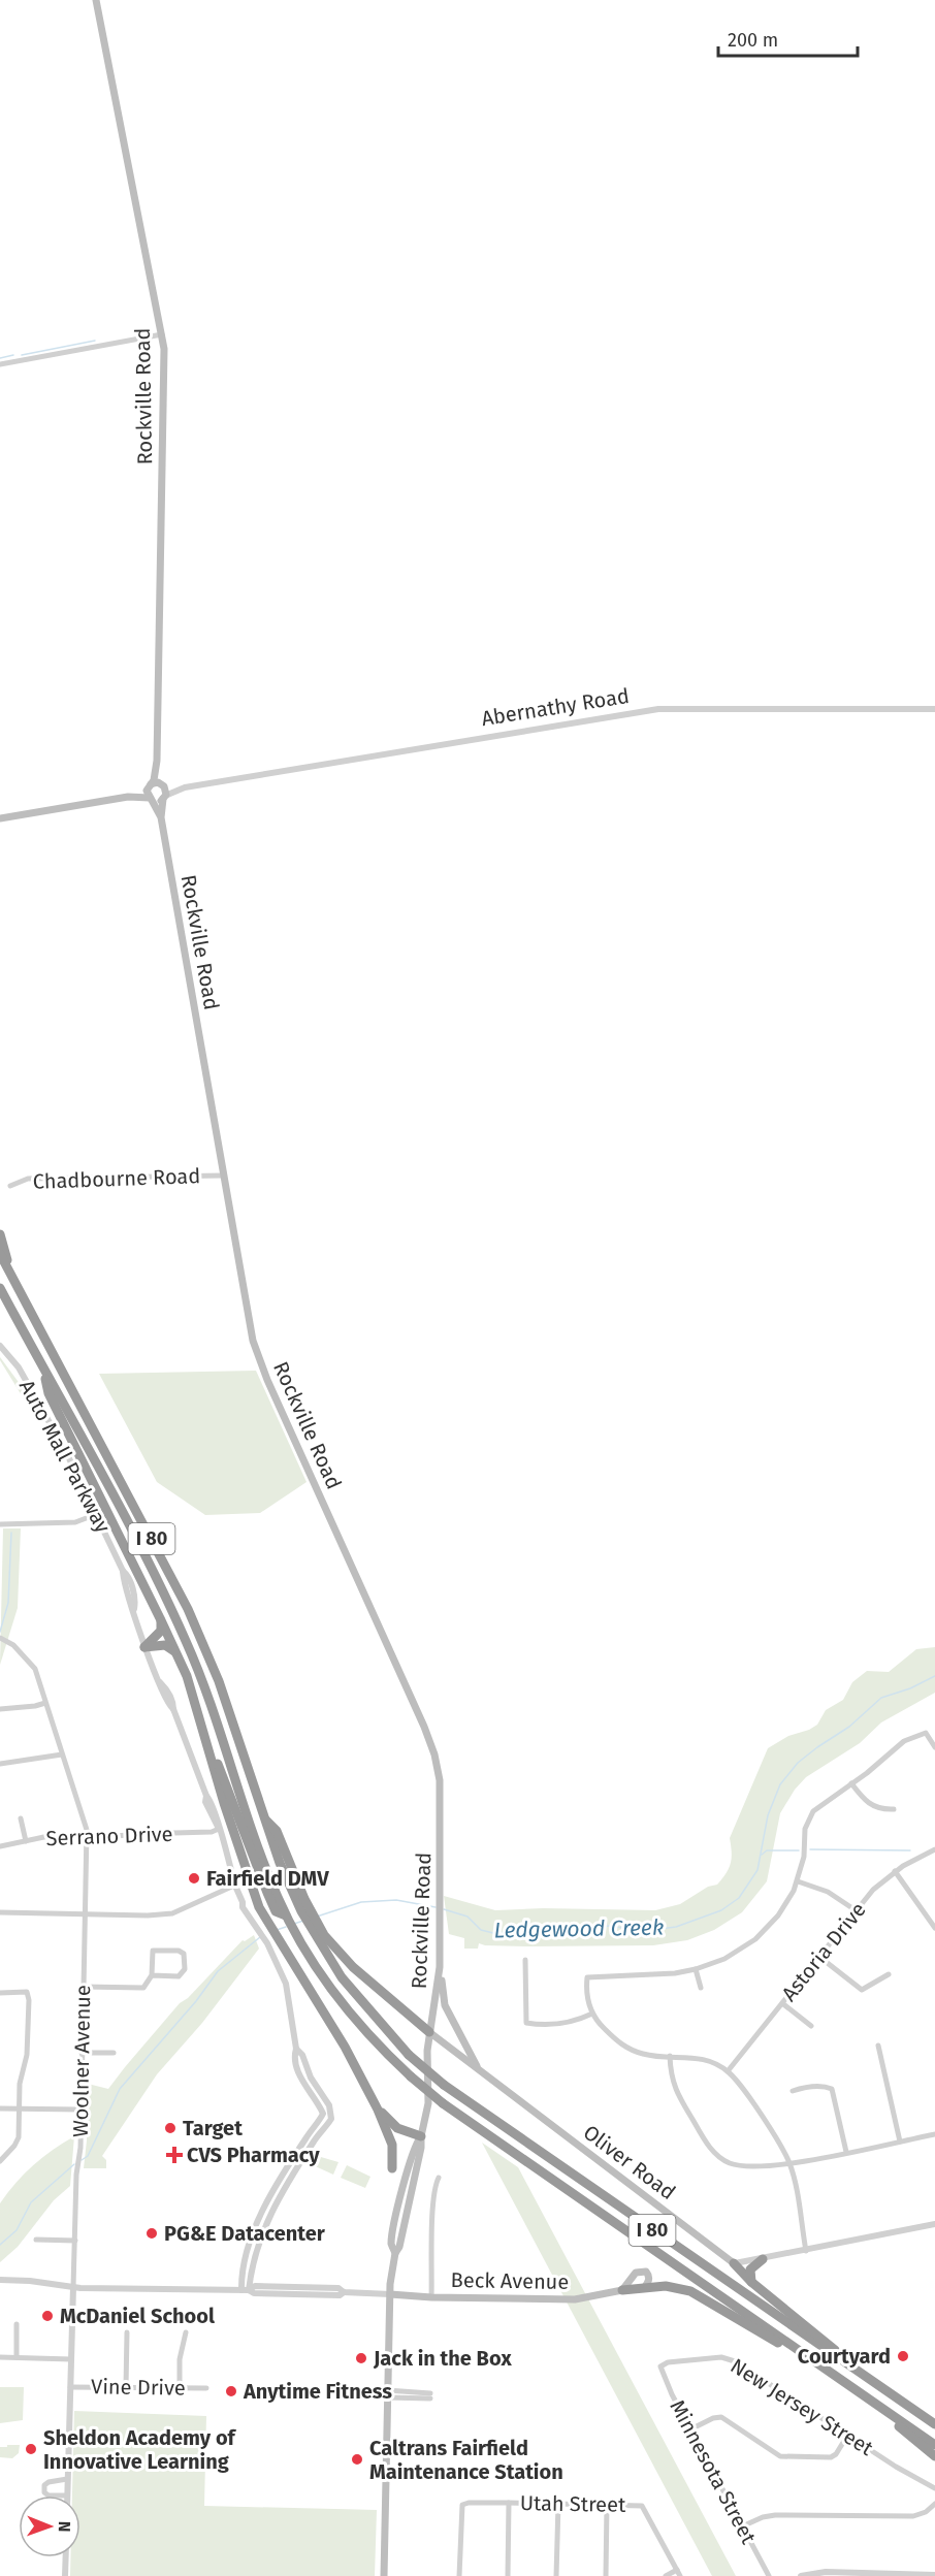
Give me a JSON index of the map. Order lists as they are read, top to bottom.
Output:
{
  "streets": {
    "highway": ["I 80"],
    "main road": ["Rockville Road", "Oliver Road", "Beck Avenue"],
    "street": [
      "Abernathy Road",
      "Chadbourne Road",
      "Auto Mall Parkway",
      "Serrano Drive",
      "Astoria Drive",
      "Woolner Avenue",
      "Vine Drive",
      "New Jersey Street",
      "Minnesota Street",
      "Utah Street"
    ]
  },
  "crossings": [
    ["Rockville Road", "Abernathy Road"],
    ["Rockville Road", "Chadbourne Road"],
    ["Rockville Road", "Oliver Road"],
    ["Rockville Road", "Beck Avenue"],
    ["Auto Mall Parkway", "Serrano Drive"],
    ["Auto Mall Parkway", "Beck Avenue"],
    ["Serrano Drive", "Woolner Avenue"],
    ["Woolner Avenue", "Beck Avenue"],
    ["Woolner Avenue", "Vine Drive"],
    ["New Jersey Street", "Minnesota Street"]
  ],
  "water": ["Ledgewood Creek"],
  "places": {
    "other": [
      "Fairfield DMV",
      "Target",
      "PG&E Datacenter",
      "McDaniel School",
      "Courtyard",
      "Jack in the Box",
      "Anytime Fitness",
      "Sheldon Academy of Innovative Learning",
      "Caltrans Fairfield Maintenance Station"
    ],
    "health": ["CVS Pharmacy"]
  },
  "scale_bar": "200 m",
  "north": "right"
}
